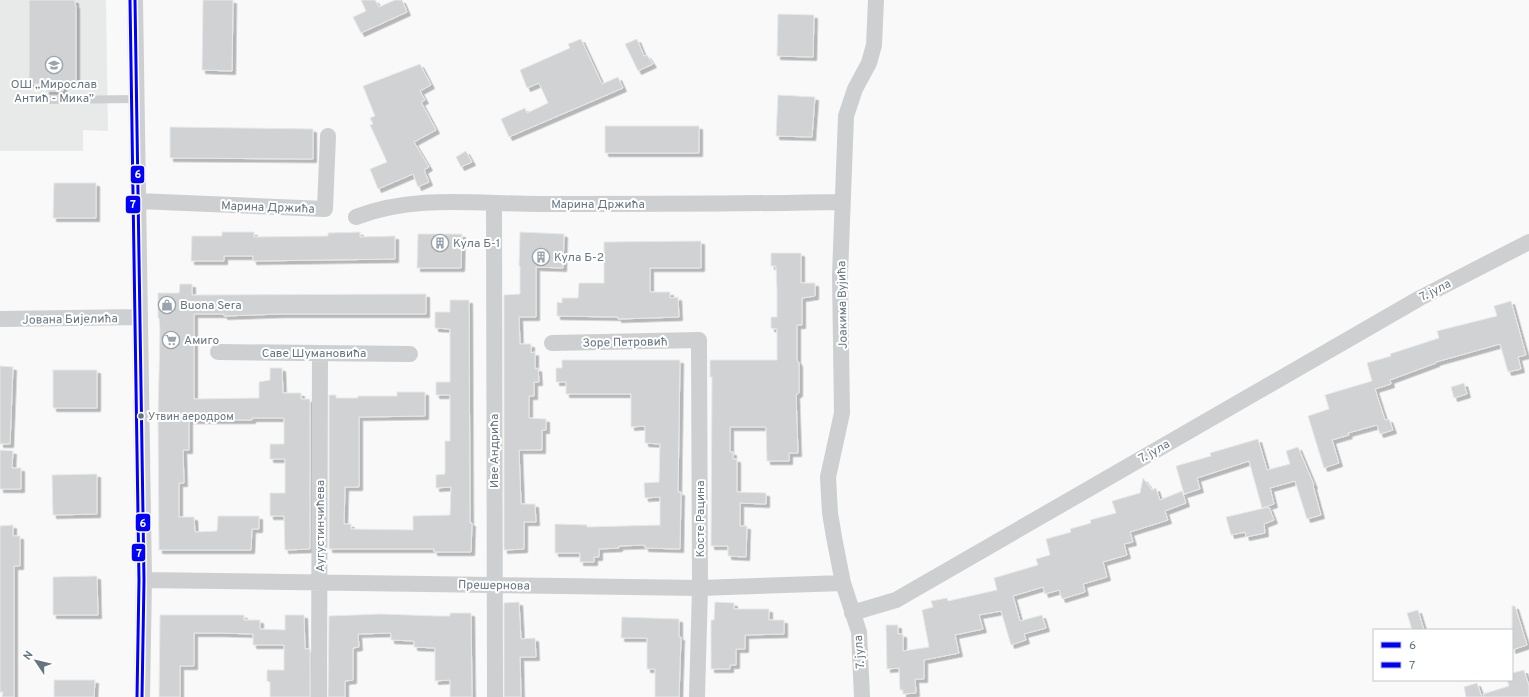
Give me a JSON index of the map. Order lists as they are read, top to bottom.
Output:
{
  "streets": {
    "street": [
      "Марина Држића",
      "7. јула",
      "Јоакима Вујића",
      "Јована Бијелића",
      "Зоре Петровић",
      "Саве Шумановића",
      "Иве Андрића",
      "Косте Рацина",
      "Аугустинчићева",
      "Прешернова"
    ]
  },
  "crossings": [
    ["Марина Држића", "Јоакима Вујића"],
    ["Марина Држића", "Иве Андрића"],
    ["7. јула", "Јоакима Вујића"],
    ["Јоакима Вујића", "Прешернова"],
    ["Зоре Петровић", "Косте Рацина"],
    ["Саве Шумановића", "Аугустинчићева"],
    ["Иве Андрића", "Прешернова"],
    ["Косте Рацина", "Прешернова"],
    ["Аугустинчићева", "Прешернова"]
  ],
  "places": {
    "school or university": ["ОШ „Мирослав Антић - Мика”"],
    "building": ["Кула Б-1", "Кула Б-2"],
    "shop": ["Buona Sera"],
    "supermarket": ["Амиго"],
    "other": ["Утвин аеродром"]
  },
  "lines": ["transit line 6", "transit line 7"],
  "legend": ["6", "7"],
  "north": "top left"
}
